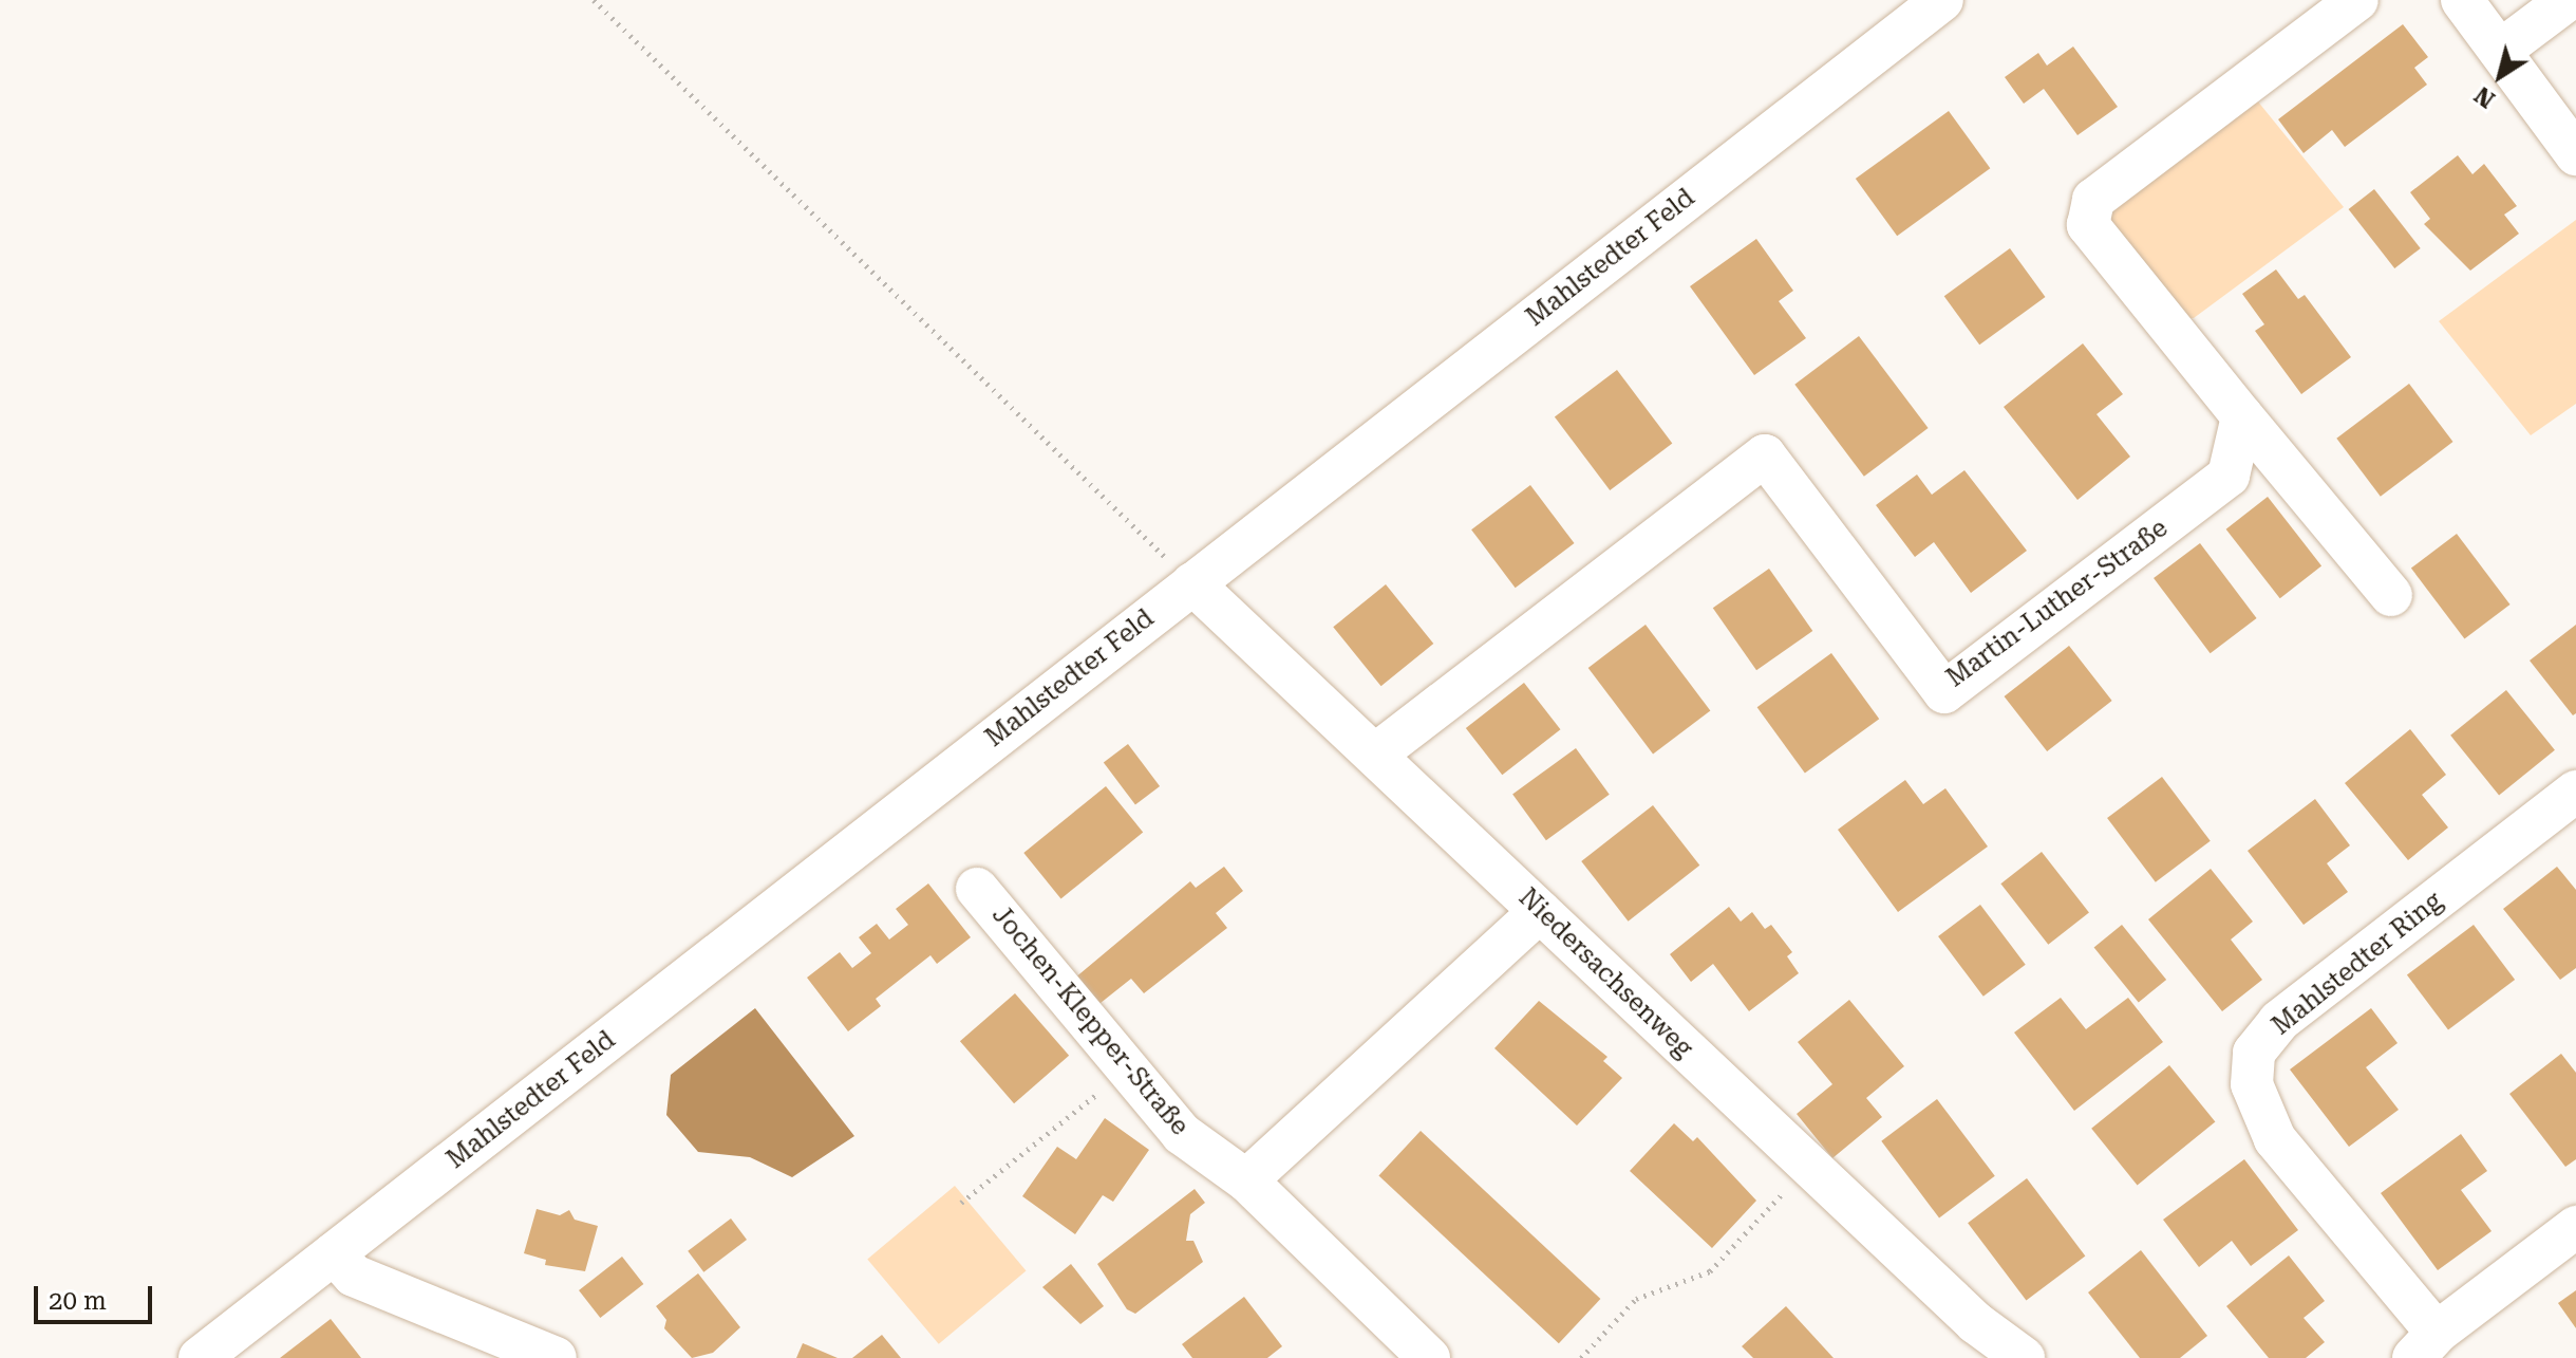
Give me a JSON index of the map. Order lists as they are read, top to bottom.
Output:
{
  "streets": {
    "street": [
      "Mahlstedter Feld",
      "Martin-Luther-Straße",
      "Mahlstedter Ring",
      "Niedersachsenweg",
      "Jochen-Klepper-Straße"
    ]
  },
  "crossings": [
    ["Mahlstedter Feld", "Niedersachsenweg"],
    ["Martin-Luther-Straße", "Niedersachsenweg"]
  ],
  "scale_bar": "20 m",
  "north": "bottom left"
}
